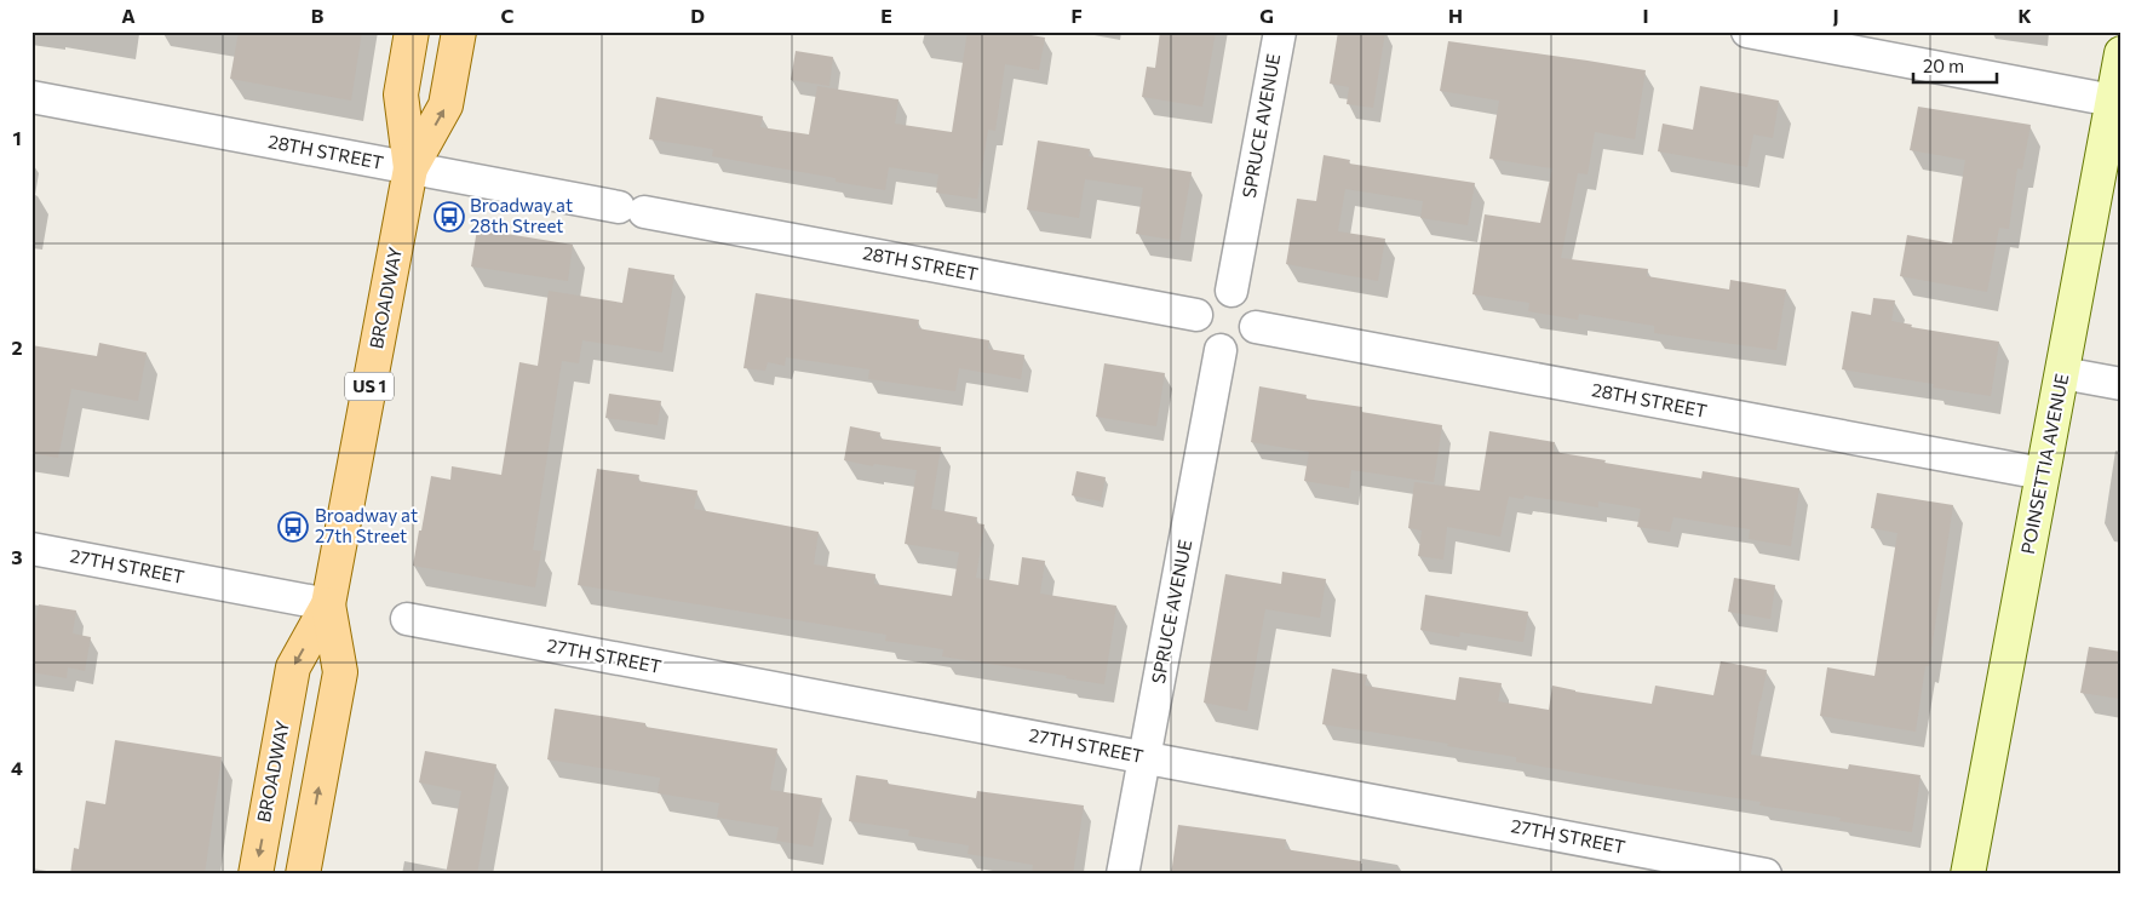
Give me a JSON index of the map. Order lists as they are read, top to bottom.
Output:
{
  "streets": {
    "main road": ["BROADWAY", "US 1"],
    "street": [
      "SPRUCE AVENUE",
      "28TH STREET",
      "POINSETTIA AVENUE",
      "27TH STREET"
    ]
  },
  "crossings": [
    ["SPRUCE AVENUE", "28TH STREET"],
    ["SPRUCE AVENUE", "27TH STREET"],
    ["28TH STREET", "BROADWAY"],
    ["28TH STREET", "POINSETTIA AVENUE"],
    ["BROADWAY", "27TH STREET"]
  ],
  "places": {
    "bus stop": ["Broadway at 28th Street", "Broadway at 27th Street"]
  },
  "scale_bar": "20 m",
  "grid": {
    "columns": [
      "A",
      "B",
      "C",
      "D",
      "E",
      "F",
      "G",
      "H",
      "I",
      "J",
      "K"
    ],
    "rows": [
      "1",
      "2",
      "3",
      "4"
    ]
  }
}
